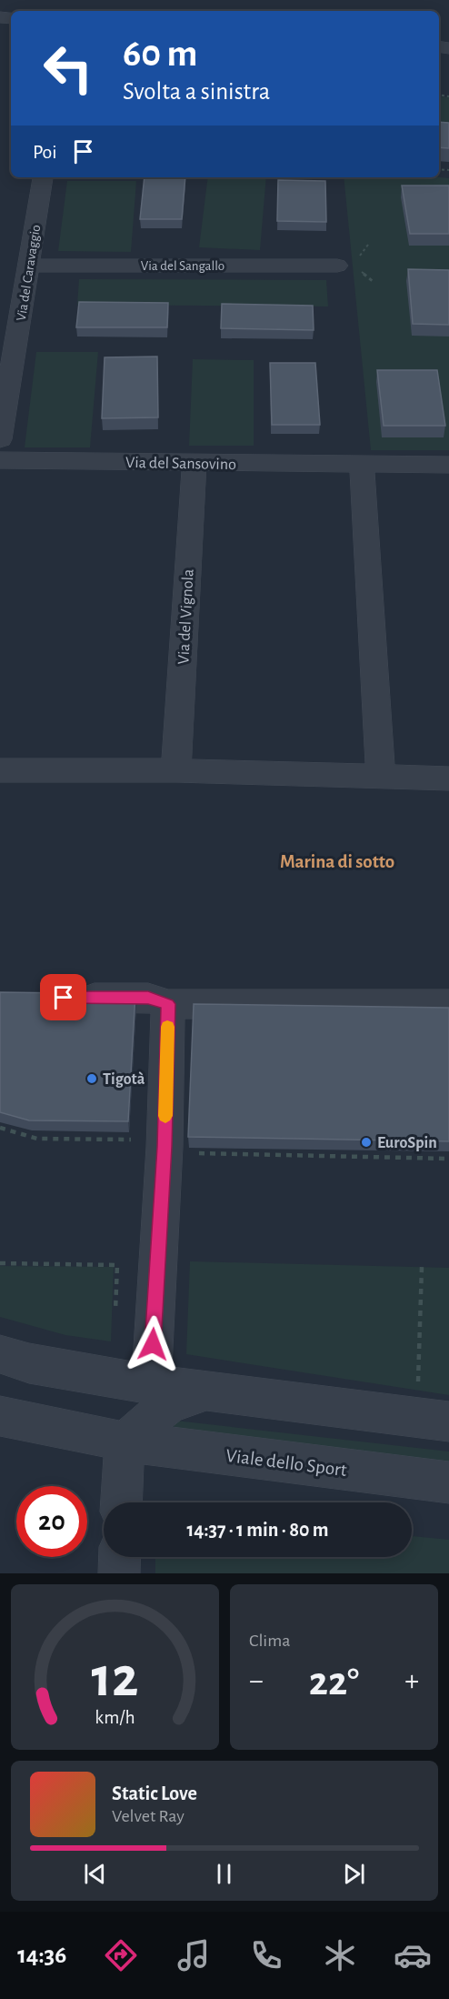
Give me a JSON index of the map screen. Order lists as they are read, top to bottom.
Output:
{
  "streets": {
    "street": [
      "Via del Sangallo",
      "Via del Caravaggio",
      "Via del Sansovino",
      "Via del Vignola",
      "Viale dello Sport"
    ]
  },
  "crossings": [
    ["Via del Sangallo", "Via del Caravaggio"],
    ["Via del Sansovino", "Via del Vignola"]
  ],
  "districts": ["Marina di sotto"],
  "places": ["Tigotà", "EuroSpin"],
  "page": {
    "turn": ["60 m", "Svolta a sinistra"],
    "then": "Poi",
    "limit": "20",
    "trip": "14:37 · 1 min · 80 m",
    "tile": "Clima",
    "heat": ["−", "22°", "+"],
    "song": ["Static Love", "Velvet Ray"],
    "tabs": "14:36",
    "gauge": ["12", "km/h"]
  }
}
